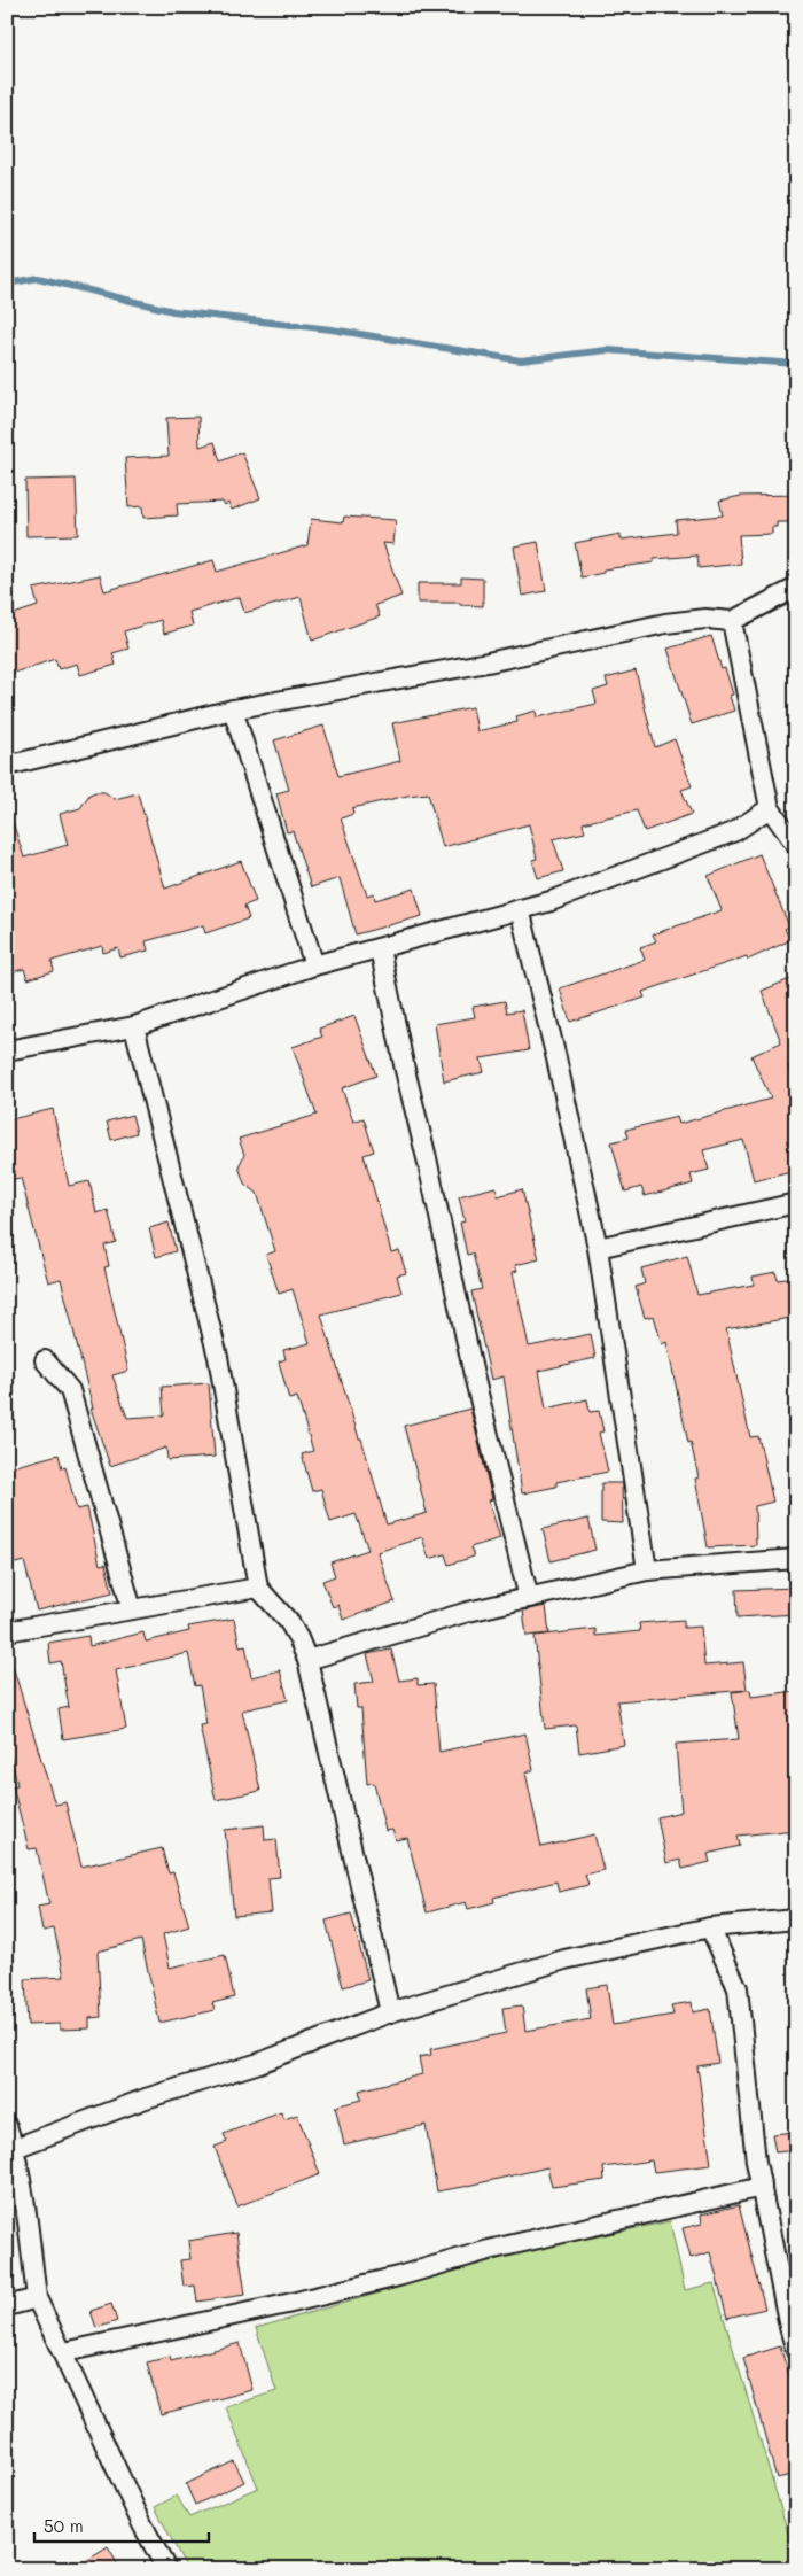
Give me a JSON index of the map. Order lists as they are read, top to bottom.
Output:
{
  "scale_bar": "50 m"
}
